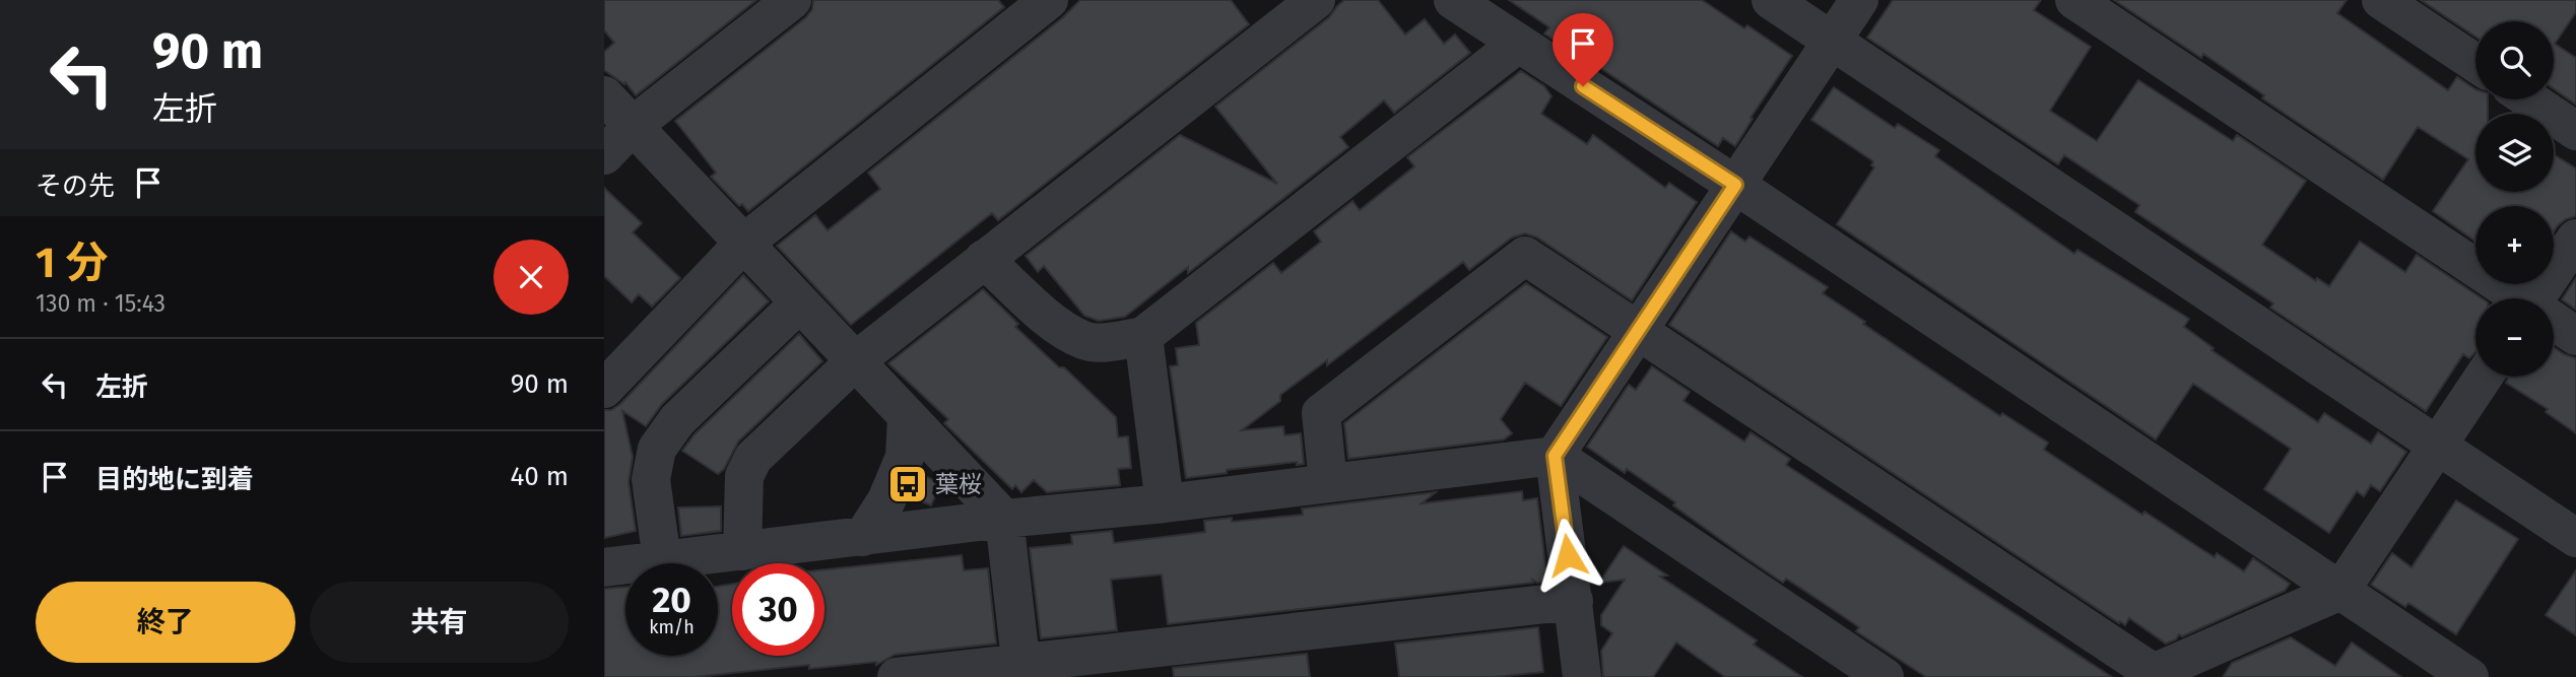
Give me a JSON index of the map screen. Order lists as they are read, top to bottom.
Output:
{
  "places": {
    "bus stop": ["葉桜"]
  },
  "page": {
    "turn": ["90 m", "左折"],
    "map_buttons": ["+", "−"],
    "then": "その先",
    "heading": ["1 分", "130 m · 15:43"],
    "list": [
      {
        "name": "左折",
        "value": "90 m"
      },
      {
        "name": "目的地に到着",
        "value": "40 m"
      }
    ],
    "speed": "20 km/h",
    "limit": "30",
    "buttons": ["終了", "共有"]
  }
}
